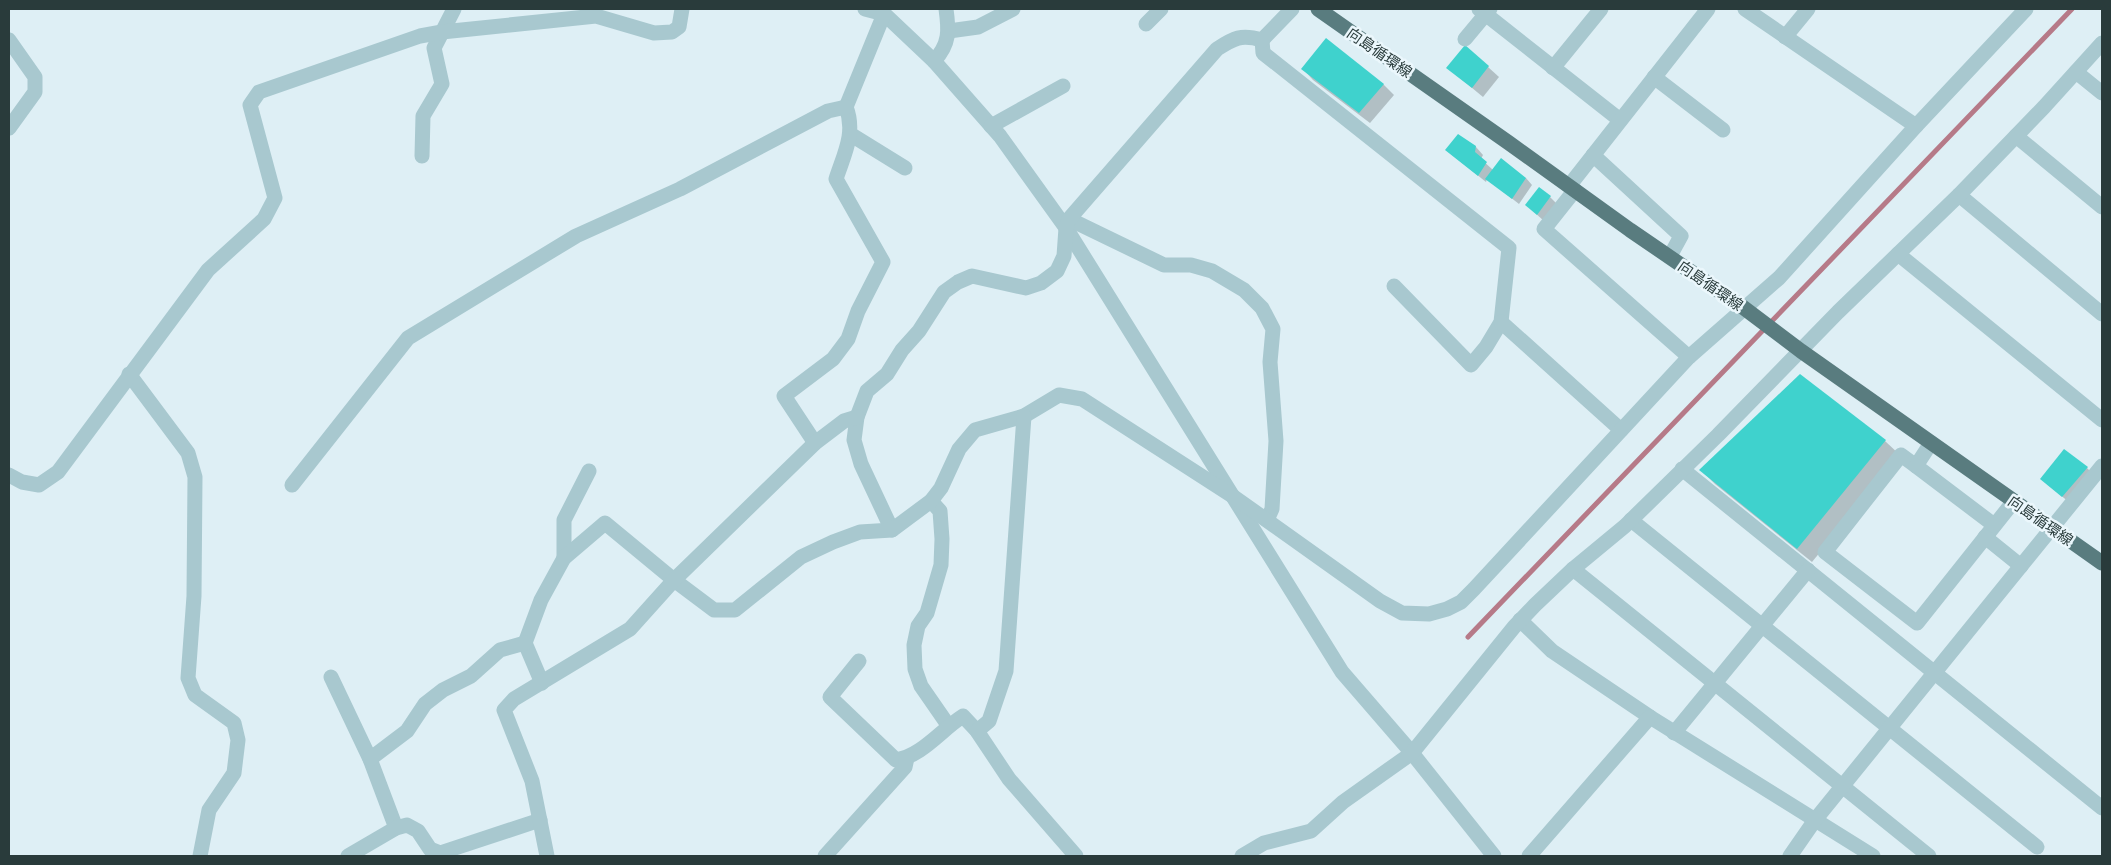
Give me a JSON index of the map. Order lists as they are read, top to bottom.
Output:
{
  "streets": {
    "main road": ["向島循環線"]
  }
}
